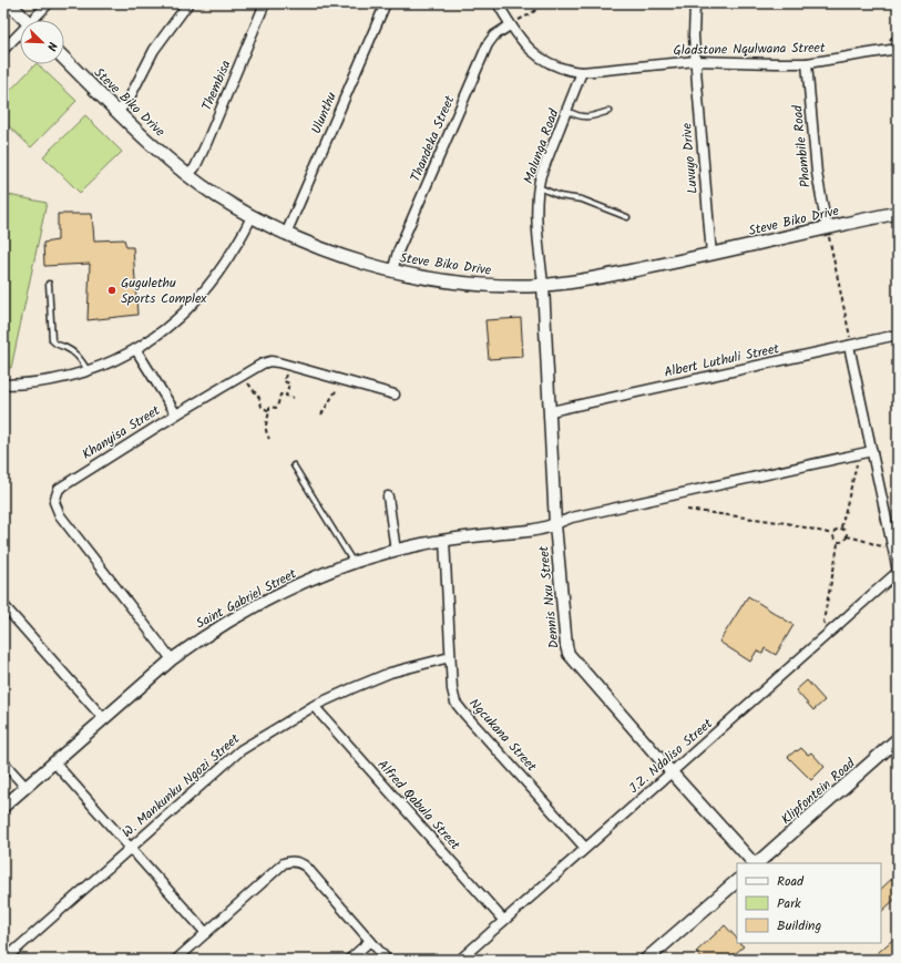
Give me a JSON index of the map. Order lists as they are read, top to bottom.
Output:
{
  "streets": {
    "main road": ["Steve Biko Drive", "Klipfontein Road"],
    "street": [
      "Gladstone Nqulwana Street",
      "Thembisa",
      "Ulunthu",
      "Thandeka Street",
      "Malunga Road",
      "Phambile Road",
      "Luvuyo Drive",
      "Albert Luthuli Street",
      "Khanyisa Street",
      "Dennis Nxu Street",
      "Saint Gabriel Street",
      "Ngcukana Street",
      "J.Z. Ndaliso Street",
      "W. Mankunku Ngozi Street",
      "Alfred Qabula Street"
    ]
  },
  "crossings": [
    ["Gladstone Nqulwana Street", "Thandeka Street"],
    ["Gladstone Nqulwana Street", "Malunga Road"],
    ["Gladstone Nqulwana Street", "Phambile Road"],
    ["Gladstone Nqulwana Street", "Luvuyo Drive"],
    ["Thembisa", "Steve Biko Drive"],
    ["Steve Biko Drive", "Ulunthu"],
    ["Steve Biko Drive", "Thandeka Street"],
    ["Steve Biko Drive", "Malunga Road"],
    ["Steve Biko Drive", "Phambile Road"],
    ["Steve Biko Drive", "Luvuyo Drive"],
    ["Steve Biko Drive", "Dennis Nxu Street"],
    ["Malunga Road", "Dennis Nxu Street"],
    ["Albert Luthuli Street", "Dennis Nxu Street"],
    ["Khanyisa Street", "Saint Gabriel Street"],
    ["Dennis Nxu Street", "Saint Gabriel Street"],
    ["Dennis Nxu Street", "J.Z. Ndaliso Street"],
    ["Saint Gabriel Street", "Ngcukana Street"],
    ["Ngcukana Street", "J.Z. Ndaliso Street"],
    ["Ngcukana Street", "W. Mankunku Ngozi Street"],
    ["J.Z. Ndaliso Street", "Alfred Qabula Street"],
    ["W. Mankunku Ngozi Street", "Alfred Qabula Street"]
  ],
  "places": ["Gugulethu Sports Complex"],
  "legend": ["Road", "Park", "Building"],
  "north": "bottom right"
}
